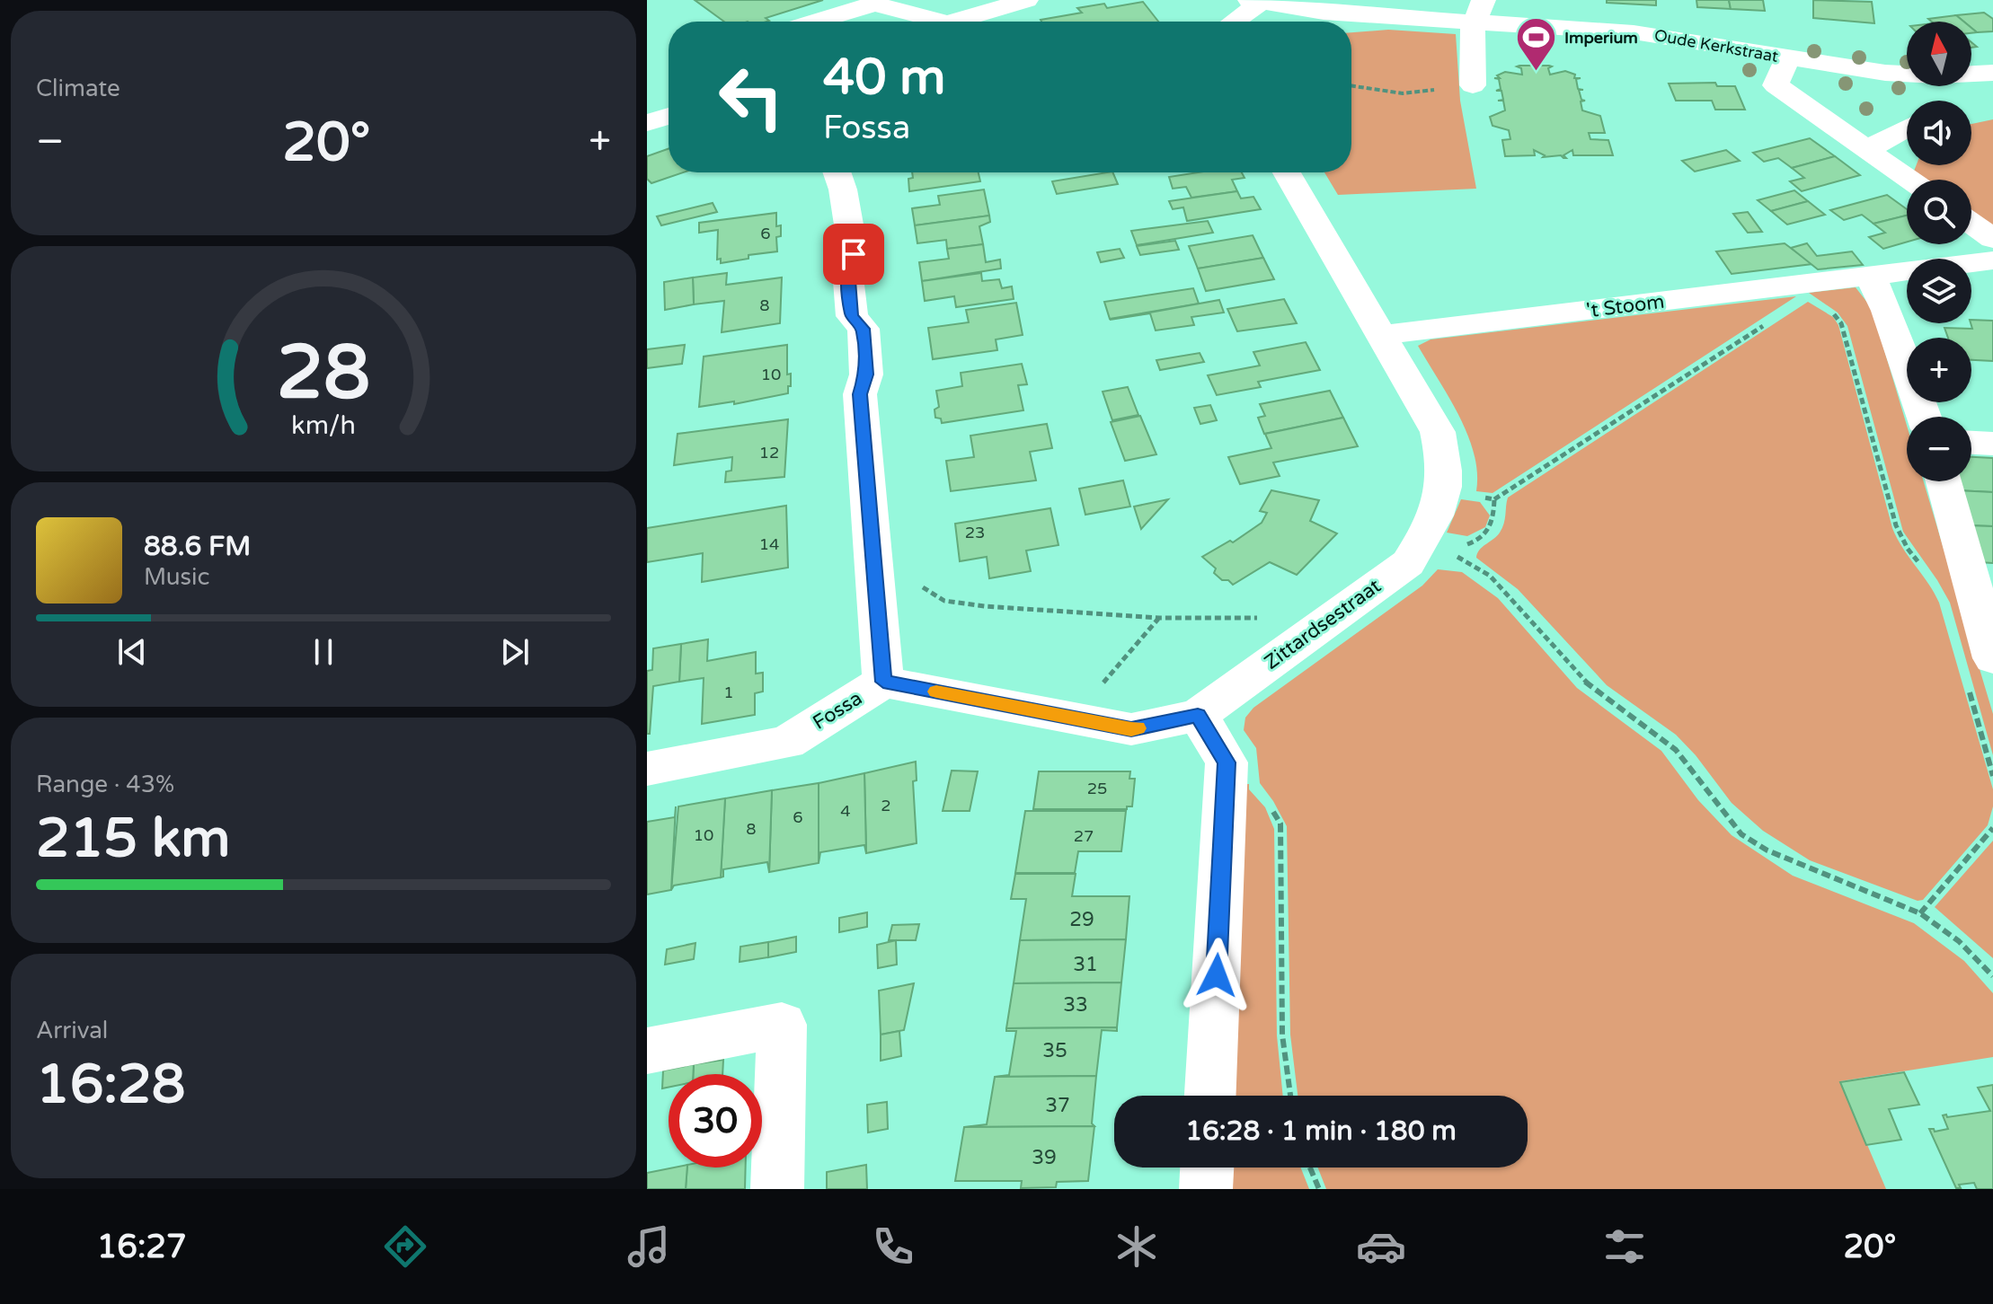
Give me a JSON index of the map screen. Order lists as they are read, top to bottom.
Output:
{
  "streets": {
    "street": [
      "Oude Kerkstraat",
      "'t Stoom",
      "Zittardsestraat",
      "Fossa"
    ]
  },
  "crossings": [
    ["'t Stoom", "Zittardsestraat"],
    ["Zittardsestraat", "Fossa"]
  ],
  "places": {
    "sports": ["Imperium"]
  },
  "house_numbers": [
    "6",
    "8",
    "10",
    "12",
    "23",
    "14",
    "1",
    "25",
    "2",
    "4",
    "6",
    "8",
    "10",
    "27",
    "29",
    "31",
    "33",
    "35",
    "37",
    "39"
  ],
  "north": "top",
  "page": {
    "tile": [
      "Climate",
      ["Range · 43%", "215 km"],
      ["Arrival", "16:28"]
    ],
    "map_buttons": ["+", "−"],
    "turn": ["40 m", "Fossa"],
    "heat": ["−", "20°", "+"],
    "song": ["88.6 FM", "Music"],
    "limit": "30",
    "trip": "16:28 · 1 min · 180 m",
    "tabs": ["16:27", "20°"],
    "gauge": ["28", "km/h"]
  }
}
